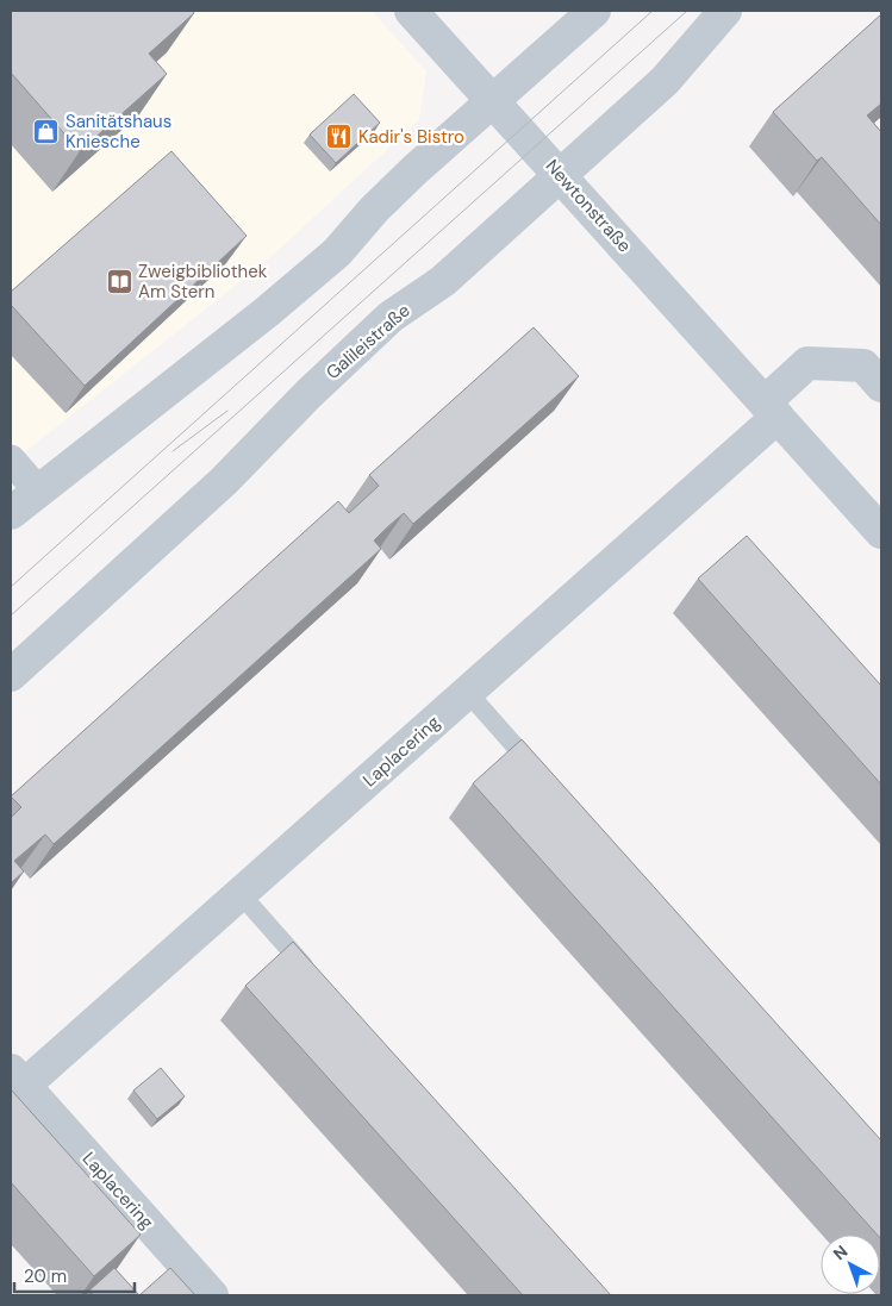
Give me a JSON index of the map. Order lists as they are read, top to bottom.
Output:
{
  "streets": {
    "street": ["Newtonstraße", "Galileistraße", "Laplacering"]
  },
  "crossings": [
    ["Newtonstraße", "Galileistraße"],
    ["Newtonstraße", "Laplacering"]
  ],
  "places": {
    "shop": ["Sanitätshaus Kniesche"],
    "restaurant": ["Kadir's Bistro"],
    "library": ["Zweigbibliothek Am Stern"]
  },
  "scale_bar": "20 m",
  "north": "top left"
}
